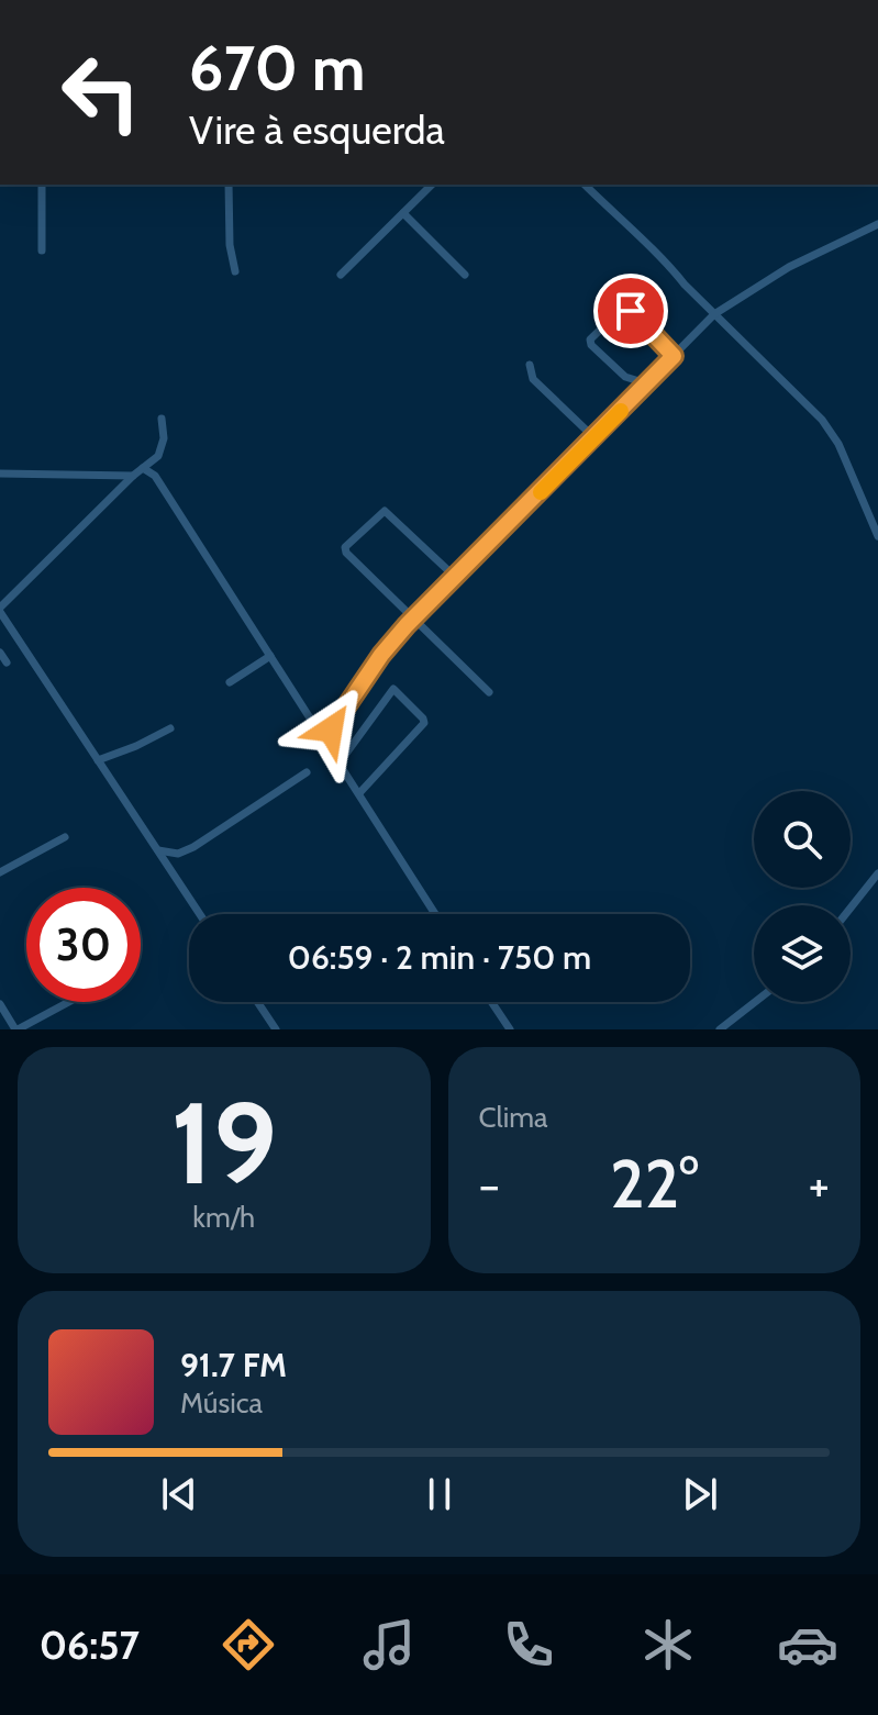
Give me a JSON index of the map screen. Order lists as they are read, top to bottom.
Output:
{
  "page": {
    "turn": ["670 m", "Vire à esquerda"],
    "limit": "30",
    "trip": "06:59 · 2 min · 750 m",
    "tile": [
      ["19", "km/h"],
      "Clima"
    ],
    "heat": ["−", "22°", "+"],
    "song": ["91.7 FM", "Música"],
    "tabs": "06:57"
  }
}
